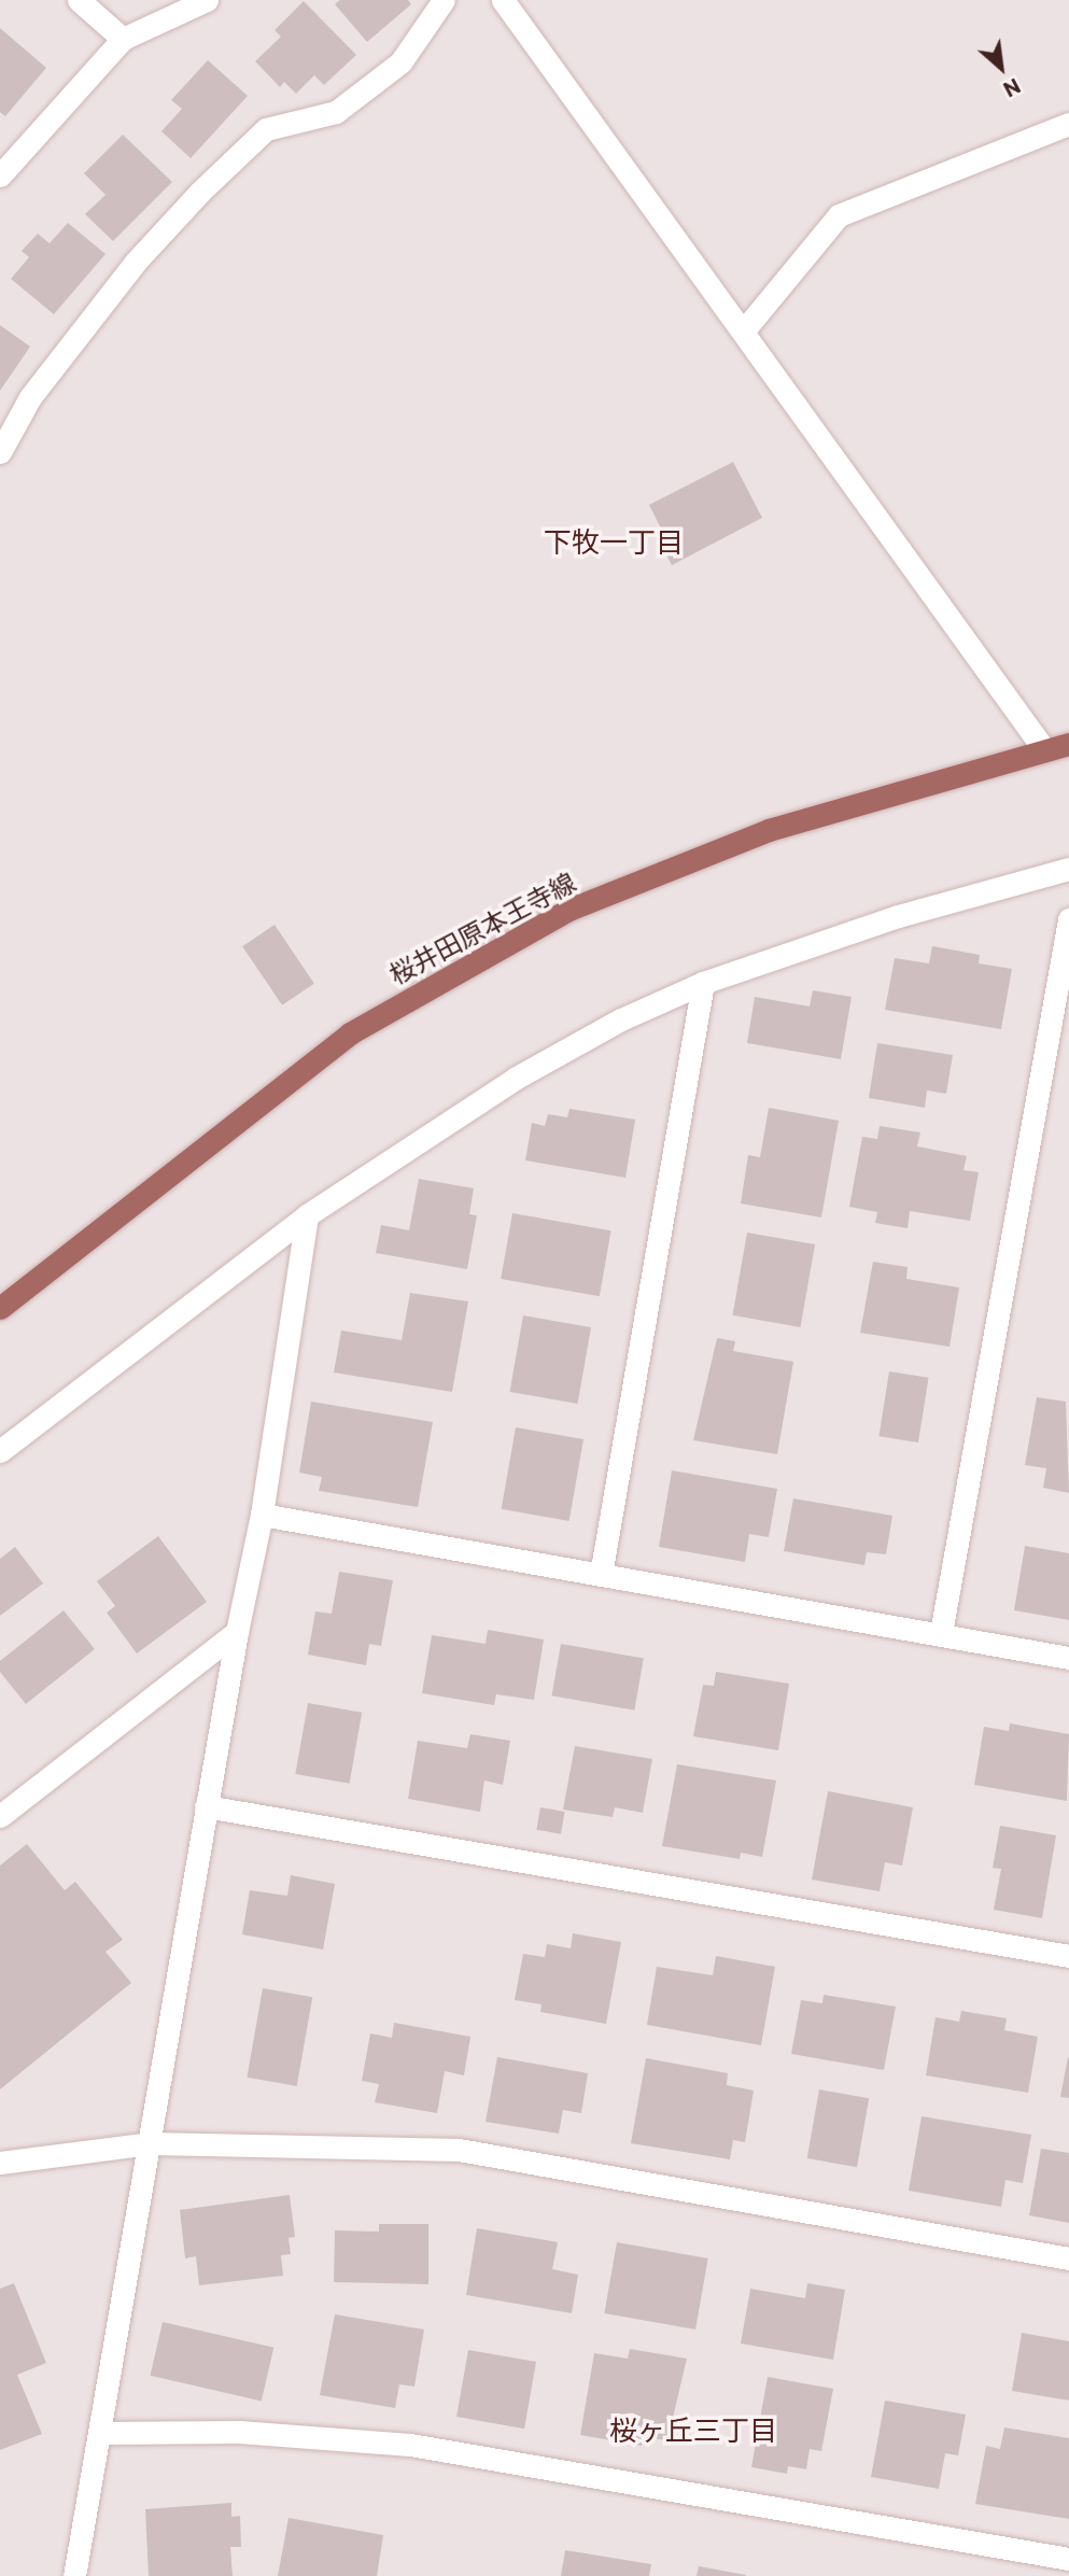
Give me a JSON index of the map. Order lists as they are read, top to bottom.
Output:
{
  "streets": {
    "main road": ["桜井田原本王寺線"]
  },
  "districts": ["下牧一丁目", "桜ヶ丘三丁目"],
  "north": "bottom right"
}
